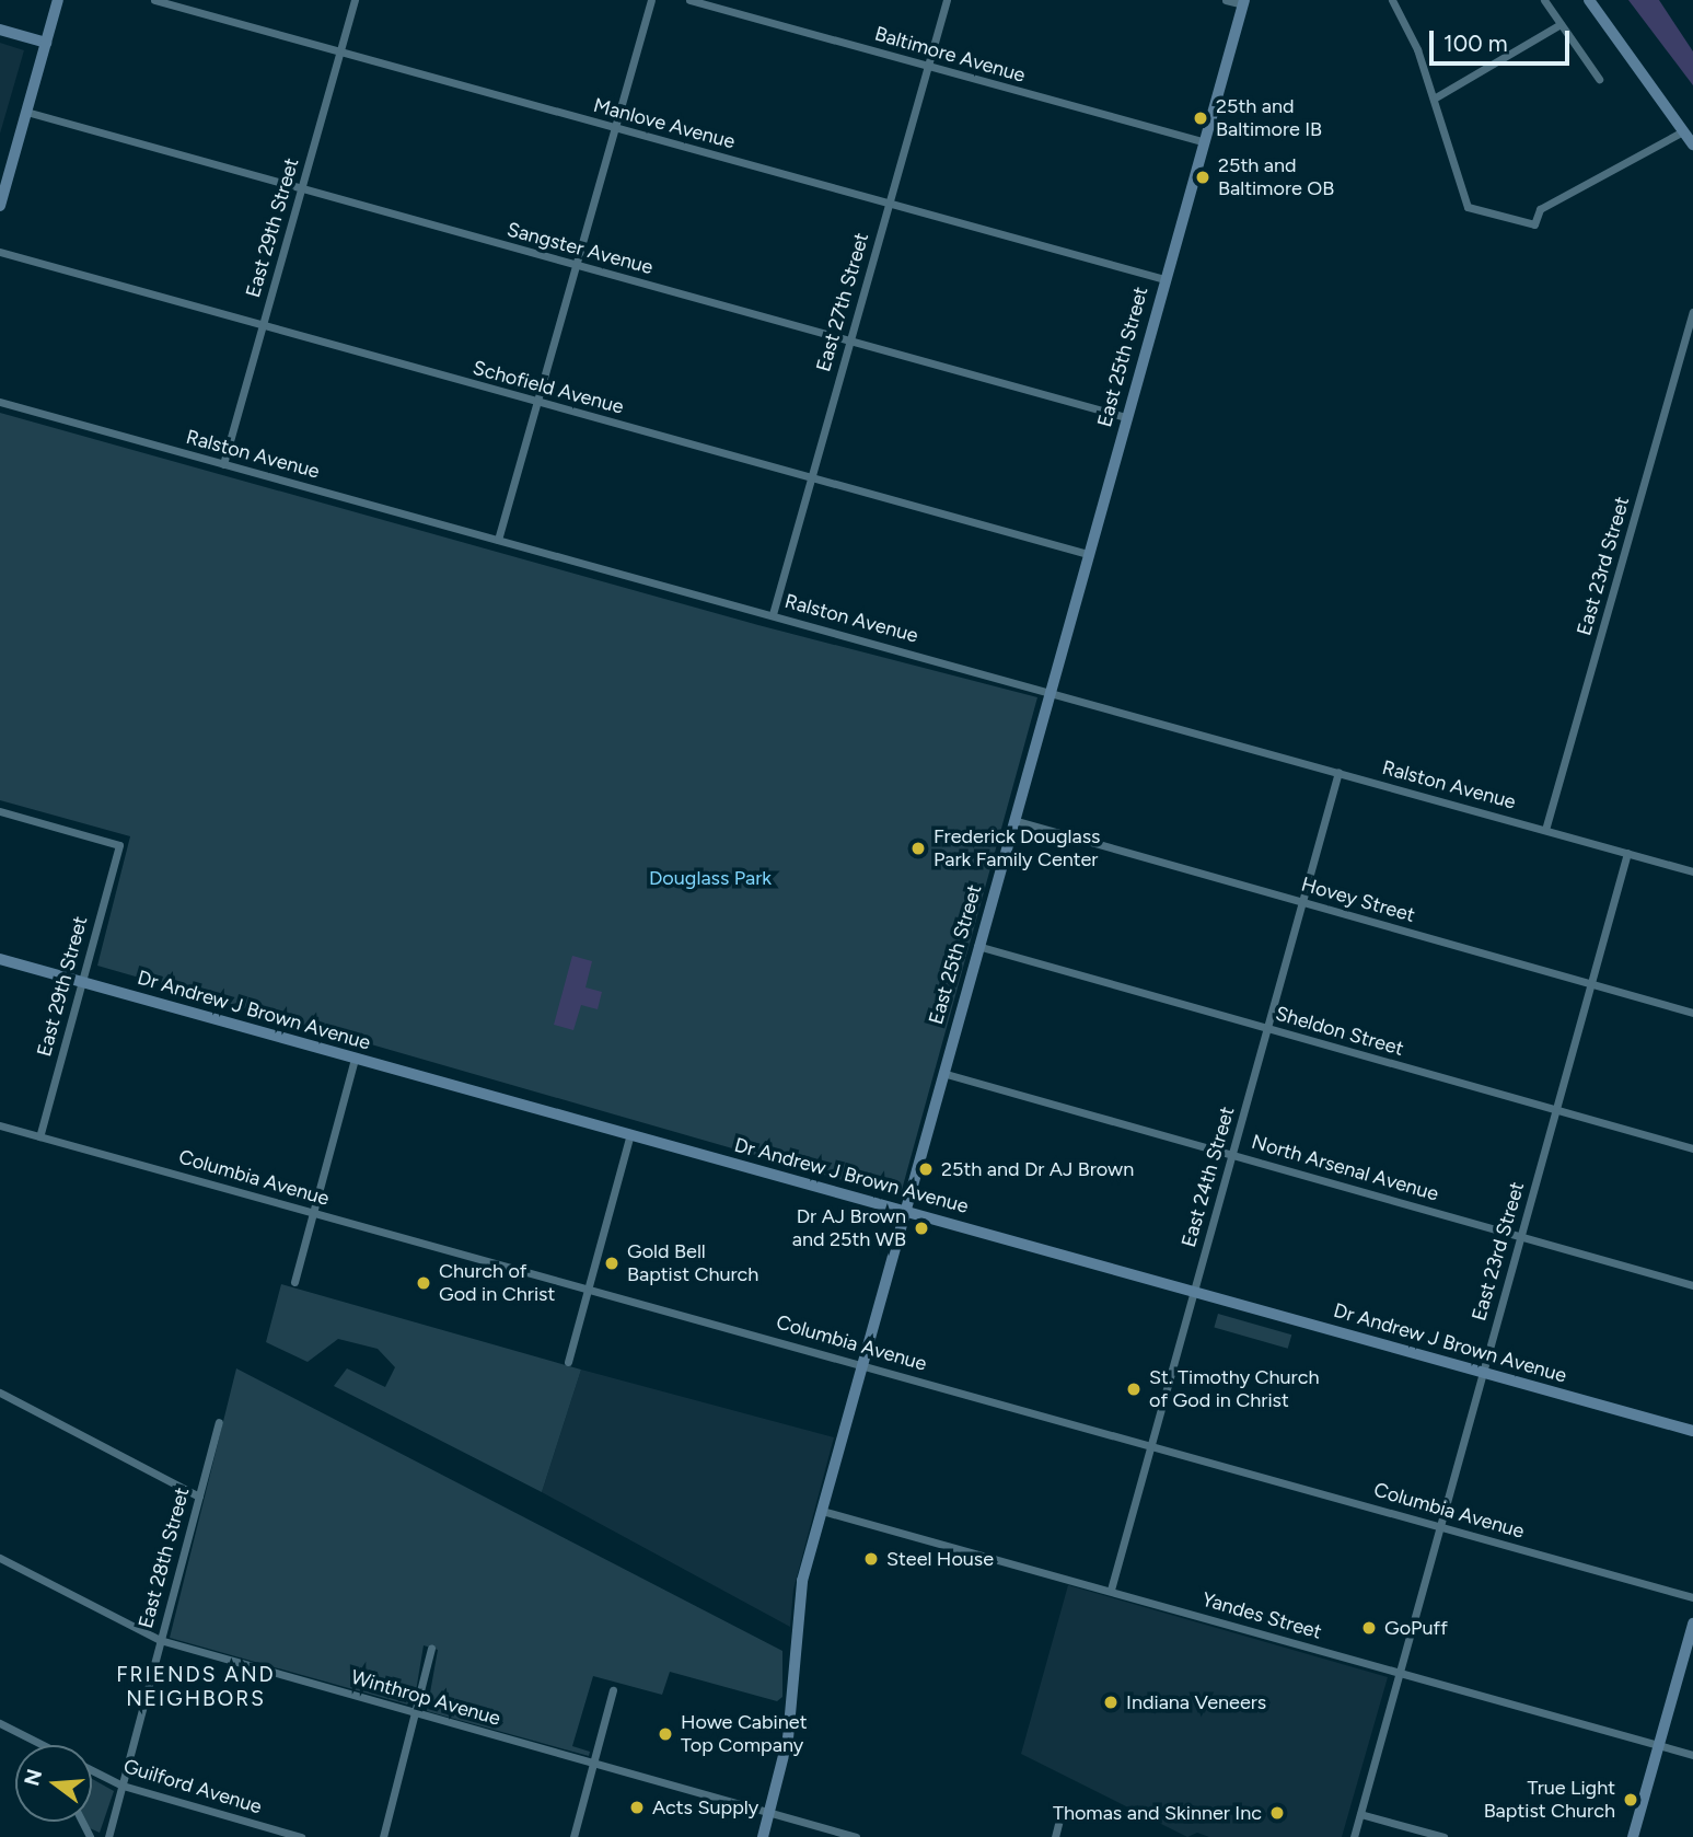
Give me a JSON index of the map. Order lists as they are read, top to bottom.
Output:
{
  "streets": {
    "main road": ["East 25th Street", "Dr Andrew J Brown Avenue"],
    "street": [
      "Baltimore Avenue",
      "Manlove Avenue",
      "East 29th Street",
      "Sangster Avenue",
      "East 27th Street",
      "Schofield Avenue",
      "Ralston Avenue",
      "East 23rd Street",
      "Hovey Street",
      "Sheldon Street",
      "North Arsenal Avenue",
      "East 24th Street",
      "Columbia Avenue",
      "East 28th Street",
      "Yandes Street",
      "Winthrop Avenue",
      "Guilford Avenue"
    ]
  },
  "crossings": [
    ["Baltimore Avenue", "East 27th Street"],
    ["Baltimore Avenue", "East 25th Street"],
    ["Manlove Avenue", "East 29th Street"],
    ["Manlove Avenue", "East 27th Street"],
    ["Manlove Avenue", "East 25th Street"],
    ["East 29th Street", "Sangster Avenue"],
    ["East 29th Street", "Schofield Avenue"],
    ["East 29th Street", "Ralston Avenue"],
    ["East 29th Street", "Dr Andrew J Brown Avenue"],
    ["East 29th Street", "Columbia Avenue"],
    ["Sangster Avenue", "East 27th Street"],
    ["Sangster Avenue", "East 25th Street"],
    ["East 27th Street", "Schofield Avenue"],
    ["East 27th Street", "Ralston Avenue"],
    ["East 25th Street", "Schofield Avenue"],
    ["East 25th Street", "Ralston Avenue"],
    ["East 25th Street", "Hovey Street"],
    ["East 25th Street", "Dr Andrew J Brown Avenue"],
    ["East 25th Street", "Sheldon Street"],
    ["East 25th Street", "North Arsenal Avenue"],
    ["East 25th Street", "Columbia Avenue"],
    ["East 25th Street", "Yandes Street"],
    ["East 25th Street", "Winthrop Avenue"],
    ["Ralston Avenue", "East 23rd Street"],
    ["Ralston Avenue", "East 24th Street"],
    ["East 23rd Street", "Hovey Street"],
    ["East 23rd Street", "Dr Andrew J Brown Avenue"],
    ["East 23rd Street", "Sheldon Street"],
    ["East 23rd Street", "North Arsenal Avenue"],
    ["East 23rd Street", "Columbia Avenue"],
    ["East 23rd Street", "Yandes Street"],
    ["Hovey Street", "East 24th Street"],
    ["Dr Andrew J Brown Avenue", "East 24th Street"],
    ["Sheldon Street", "East 24th Street"],
    ["North Arsenal Avenue", "East 24th Street"],
    ["East 24th Street", "Columbia Avenue"],
    ["East 24th Street", "Yandes Street"],
    ["East 28th Street", "Winthrop Avenue"],
    ["East 28th Street", "Guilford Avenue"]
  ],
  "districts": ["FRIENDS AND NEIGHBORS"],
  "parks": ["Douglass Park"],
  "places": [
    "25th and Baltimore IB",
    "25th and Baltimore OB",
    "Frederick Douglass Park Family Center",
    "25th and Dr AJ Brown",
    "Dr AJ Brown and 25th WB",
    "Gold Bell Baptist Church",
    "Church of God in Christ",
    "St. Timothy Church of God in Christ",
    "Steel House",
    "GoPuff",
    "Indiana Veneers",
    "Howe Cabinet Top Company",
    "True Light Baptist Church",
    "Acts Supply",
    "Thomas and Skinner Inc"
  ],
  "scale_bar": "100 m",
  "north": "left"
}
